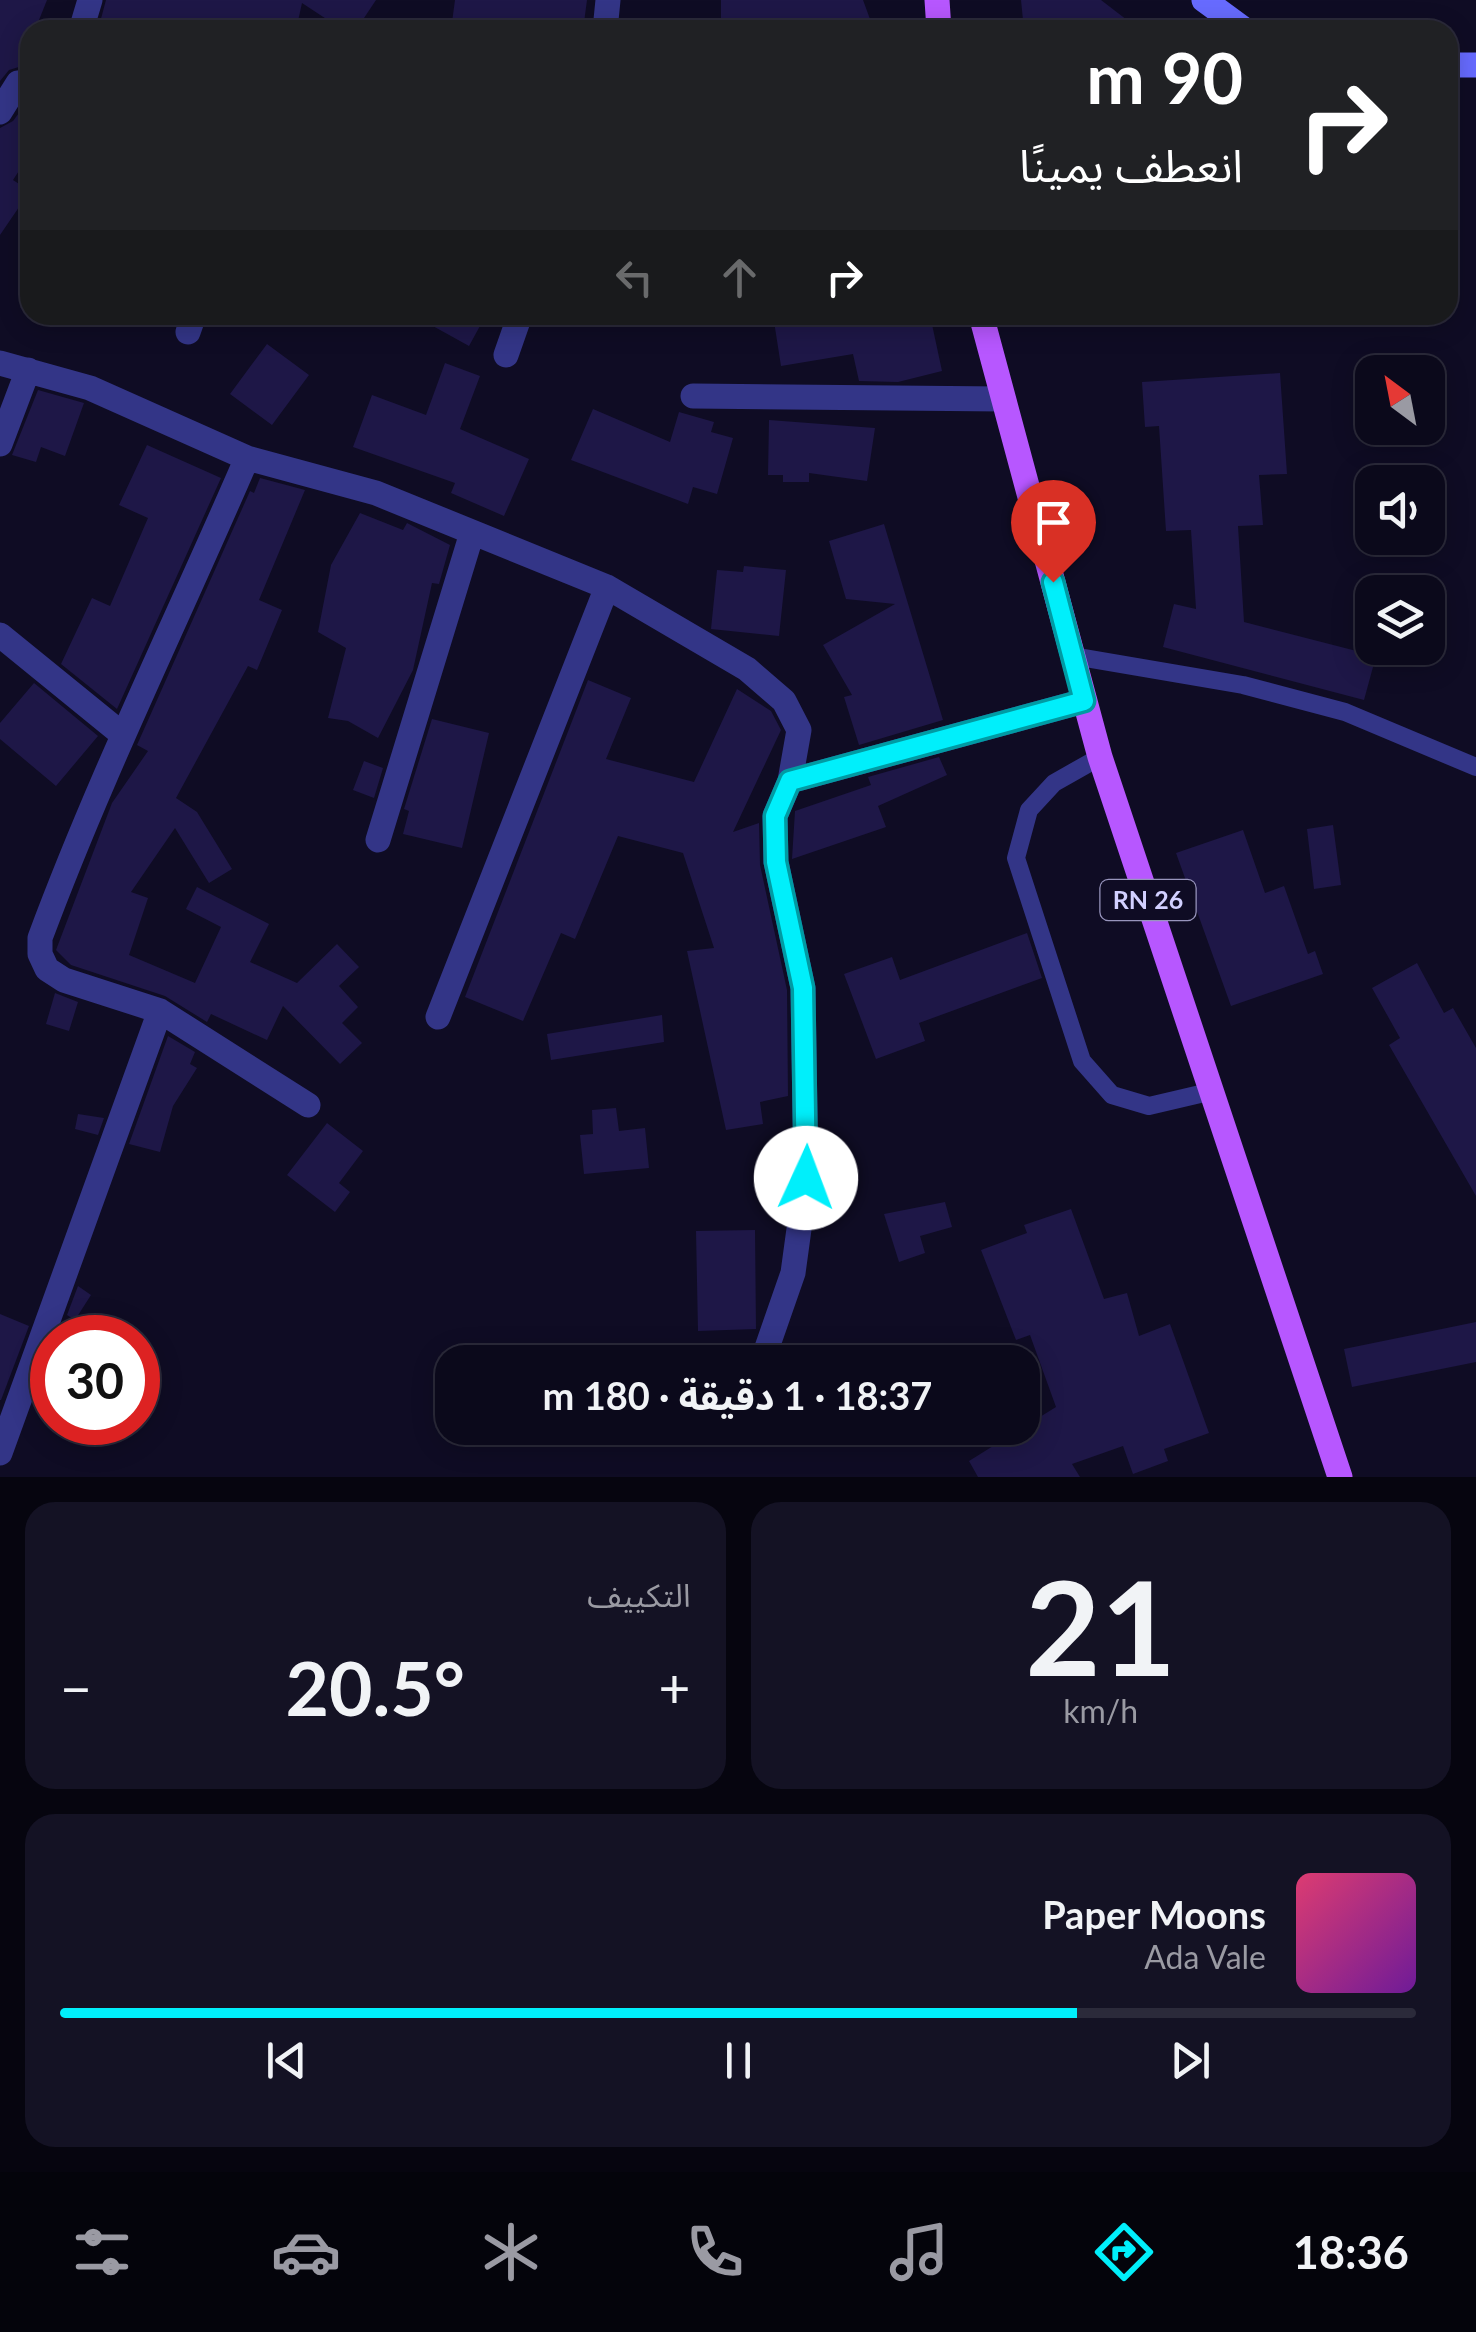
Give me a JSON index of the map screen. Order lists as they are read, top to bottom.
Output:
{
  "streets": {
    "main road": ["RN 26"]
  },
  "north": "top left",
  "page": {
    "turn": ["90 m", "انعطف يمينًا"],
    "limit": "30",
    "trip": "18:37 · 1 دقيقة · 180 m",
    "tile": [
      ["21", "km/h"],
      "التكييف"
    ],
    "heat": ["−", "20.5°", "+"],
    "song": ["Paper Moons", "Ada Vale"],
    "tabs": "18:36"
  }
}
